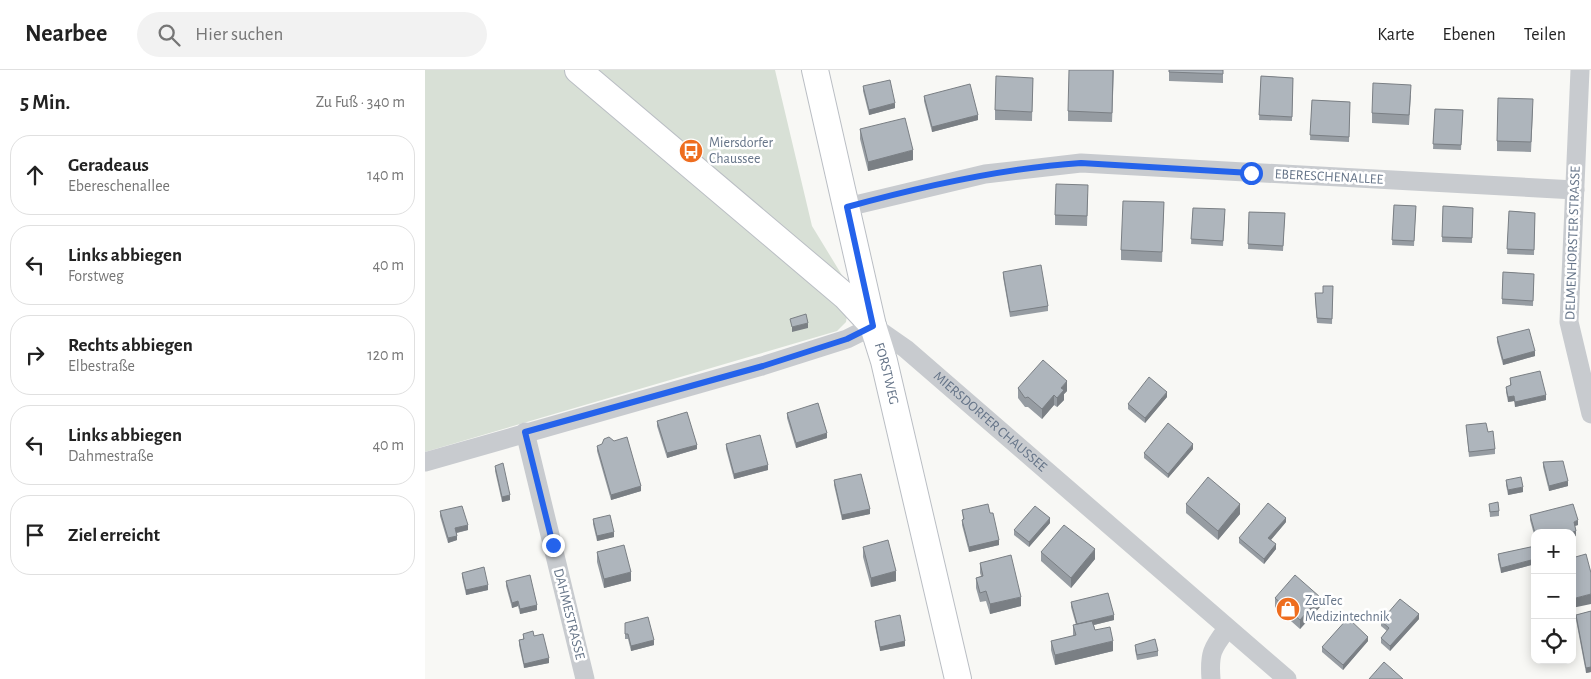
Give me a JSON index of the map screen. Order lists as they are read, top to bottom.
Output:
{
  "streets": {
    "main road": ["FORSTWEG", "MIERSDORFER CHAUSSEE"],
    "street": ["EBERESCHENALLEE", "DELMENHORSTER STRASSE", "DAHMESTRASSE"]
  },
  "crossings": [
    ["EBERESCHENALLEE", "DELMENHORSTER STRASSE"],
    ["EBERESCHENALLEE", "FORSTWEG"],
    ["FORSTWEG", "MIERSDORFER CHAUSSEE"]
  ],
  "places": {
    "bus stop": ["Miersdorfer Chaussee"],
    "shop": ["ZeuTec Medizintechnik"]
  },
  "page": {
    "header": "Nearbee",
    "search": "Hier suchen",
    "nav": ["Karte", "Ebenen", "Teilen"],
    "heading": ["5 Min.", "Zu Fuß · 340 m"],
    "list": [
      ["Geradeaus", "Ebereschenallee", "140 m"],
      ["Links abbiegen", "Forstweg", "40 m"],
      ["Rechts abbiegen", "Elbestraße", "120 m"],
      ["Links abbiegen", "Dahmestraße", "40 m"],
      "Ziel erreicht"
    ],
    "map_buttons": ["+", "−"]
  }
}
